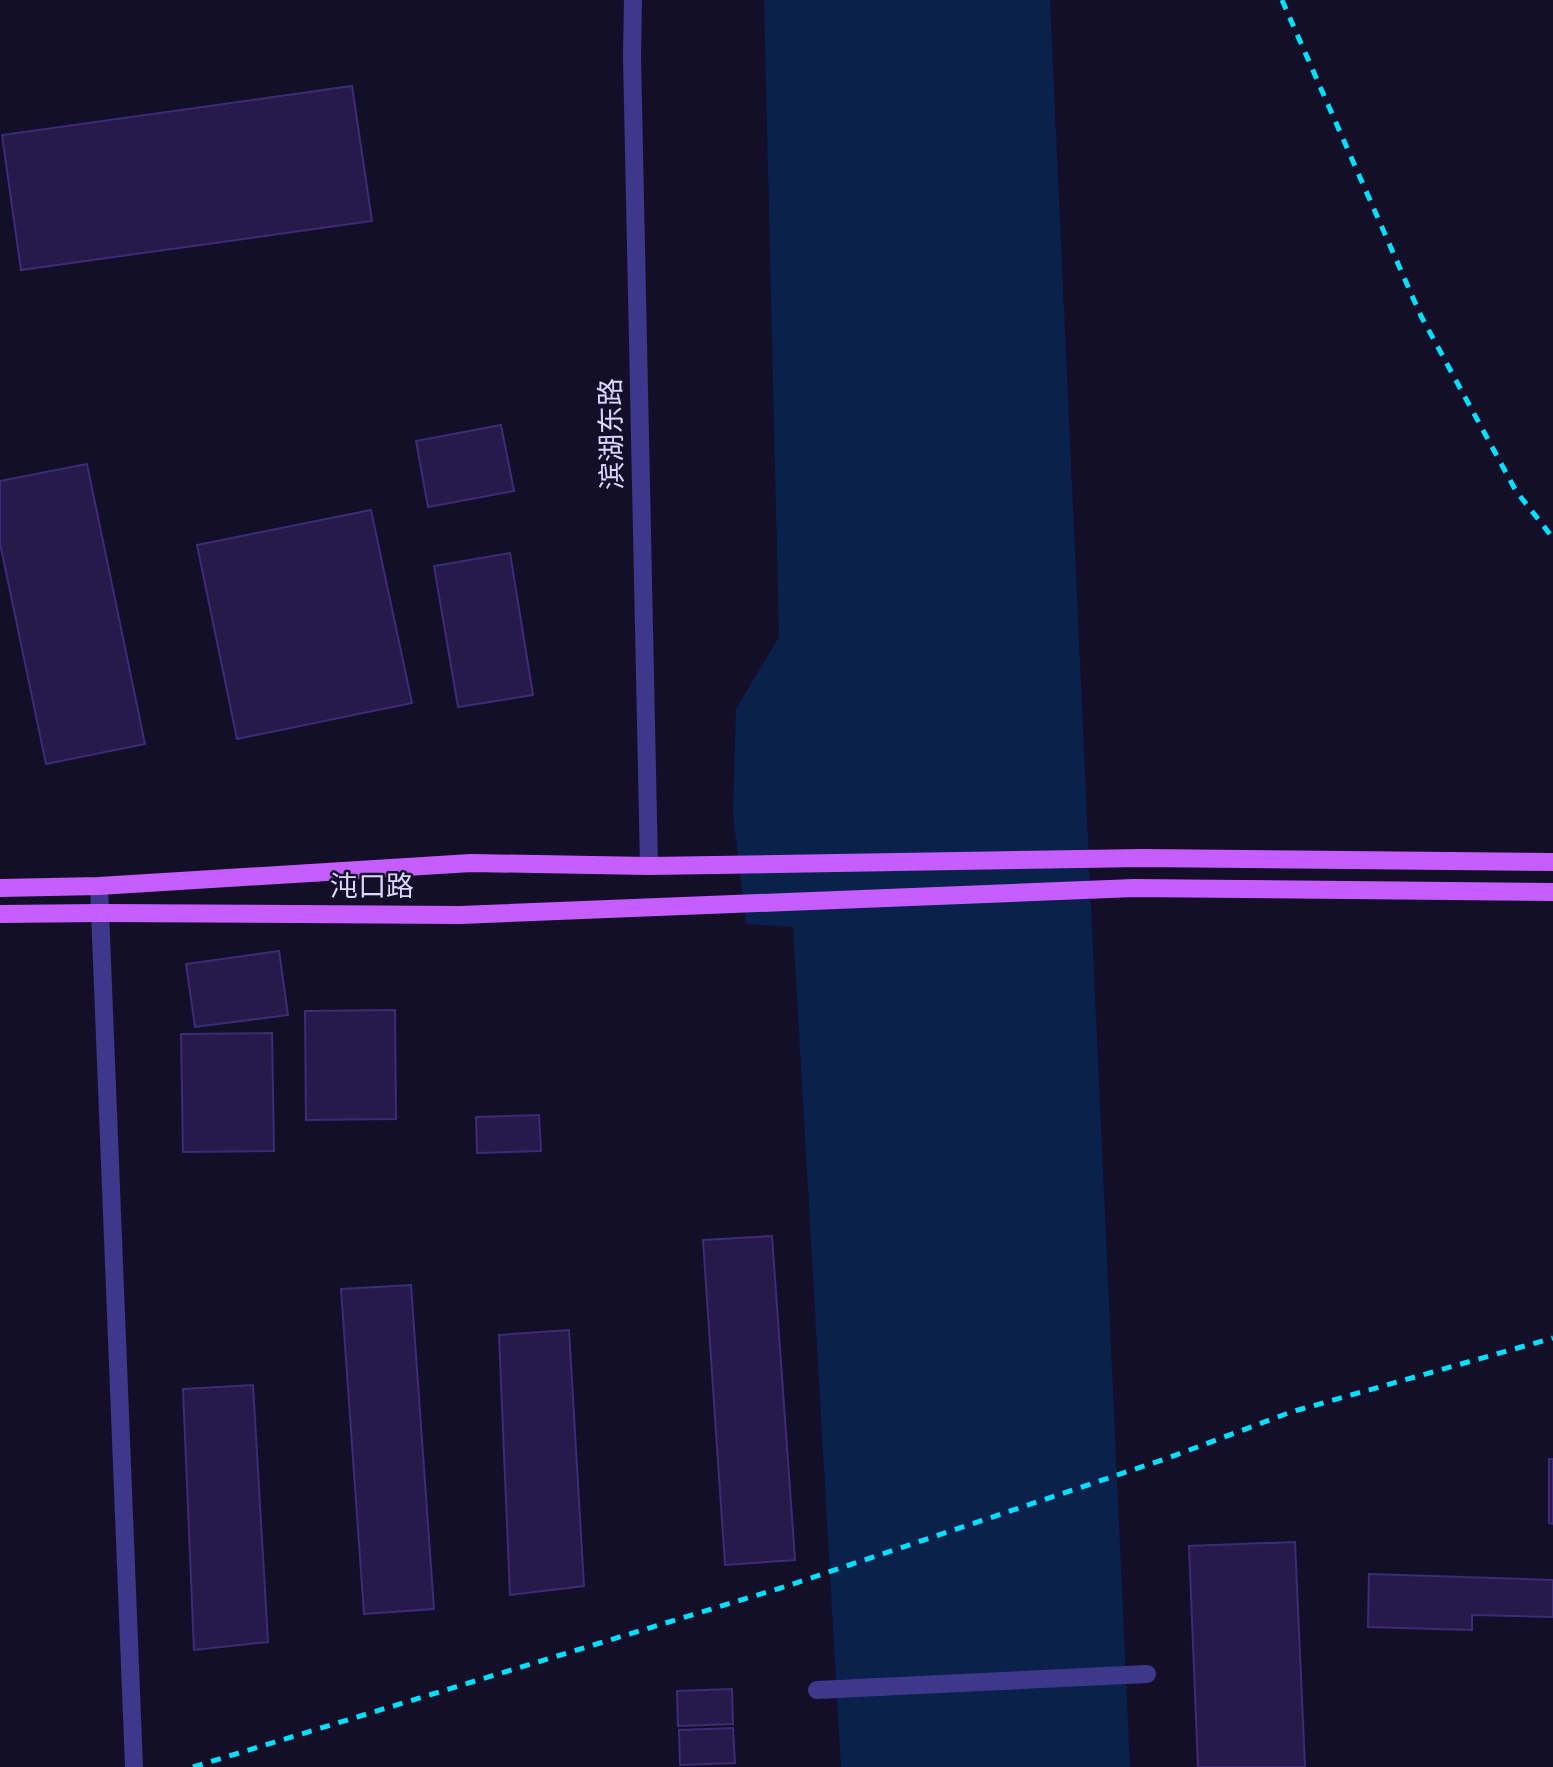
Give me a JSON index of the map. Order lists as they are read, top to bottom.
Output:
{
  "streets": {
    "main road": ["沌口路"],
    "street": ["滨湖东路"]
  },
  "crossings": [
    ["滨湖东路", "沌口路"]
  ]
}
